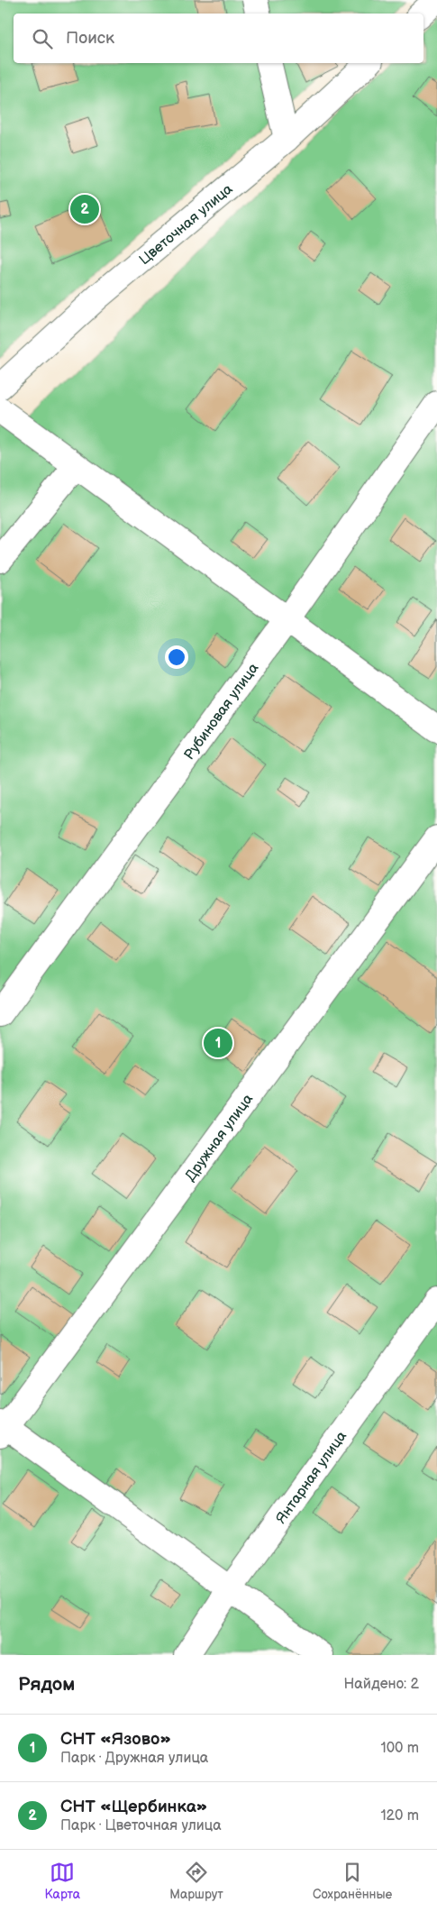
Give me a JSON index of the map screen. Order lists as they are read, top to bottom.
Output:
{
  "streets": {
    "street": [
      "Цветочная улица",
      "Рубиновая улица",
      "Дружная улица",
      "Янтарная улица"
    ]
  },
  "page": {
    "search": "Поиск",
    "pins": ["2", "1"],
    "heading": ["Рядом", "Найдено: 2"],
    "list": [
      {
        "mark": "1",
        "name": "СНТ «Язово»",
        "note": "Парк · Дружная улица",
        "value": "100 m"
      },
      {
        "mark": "2",
        "name": "СНТ «Щербинка»",
        "note": "Парк · Цветочная улица",
        "value": "120 m"
      }
    ],
    "nav": ["Карта", "Маршрут", "Сохранённые"]
  }
}
